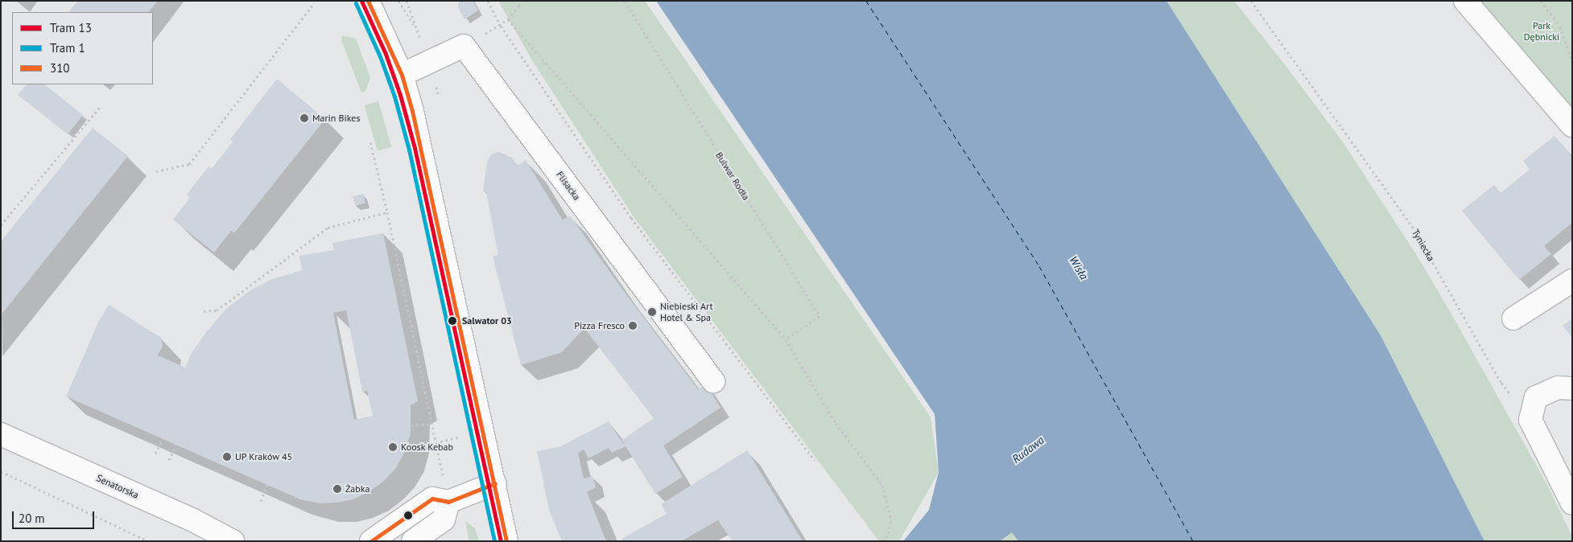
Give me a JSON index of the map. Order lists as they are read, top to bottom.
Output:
{
  "streets": {
    "street": ["Flisacka", "Senatorska"],
    "path": ["Bulwar Rodła", "Tyniecka"]
  },
  "water": ["Wisła", "Rudawa"],
  "parks": ["Park Dębnicki"],
  "places": [
    "Marin Bikes",
    "Niebieski Art Hotel & Spa",
    "Salwator 03",
    "Pizza Fresco",
    "Koosk Kebab",
    "UP Kraków 45",
    "Żabka"
  ],
  "lines": ["tram line 13", "transit line 310", "tram line 1"],
  "legend": ["Tram 13", "Tram 1", "310"],
  "scale_bar": "20 m"
}
